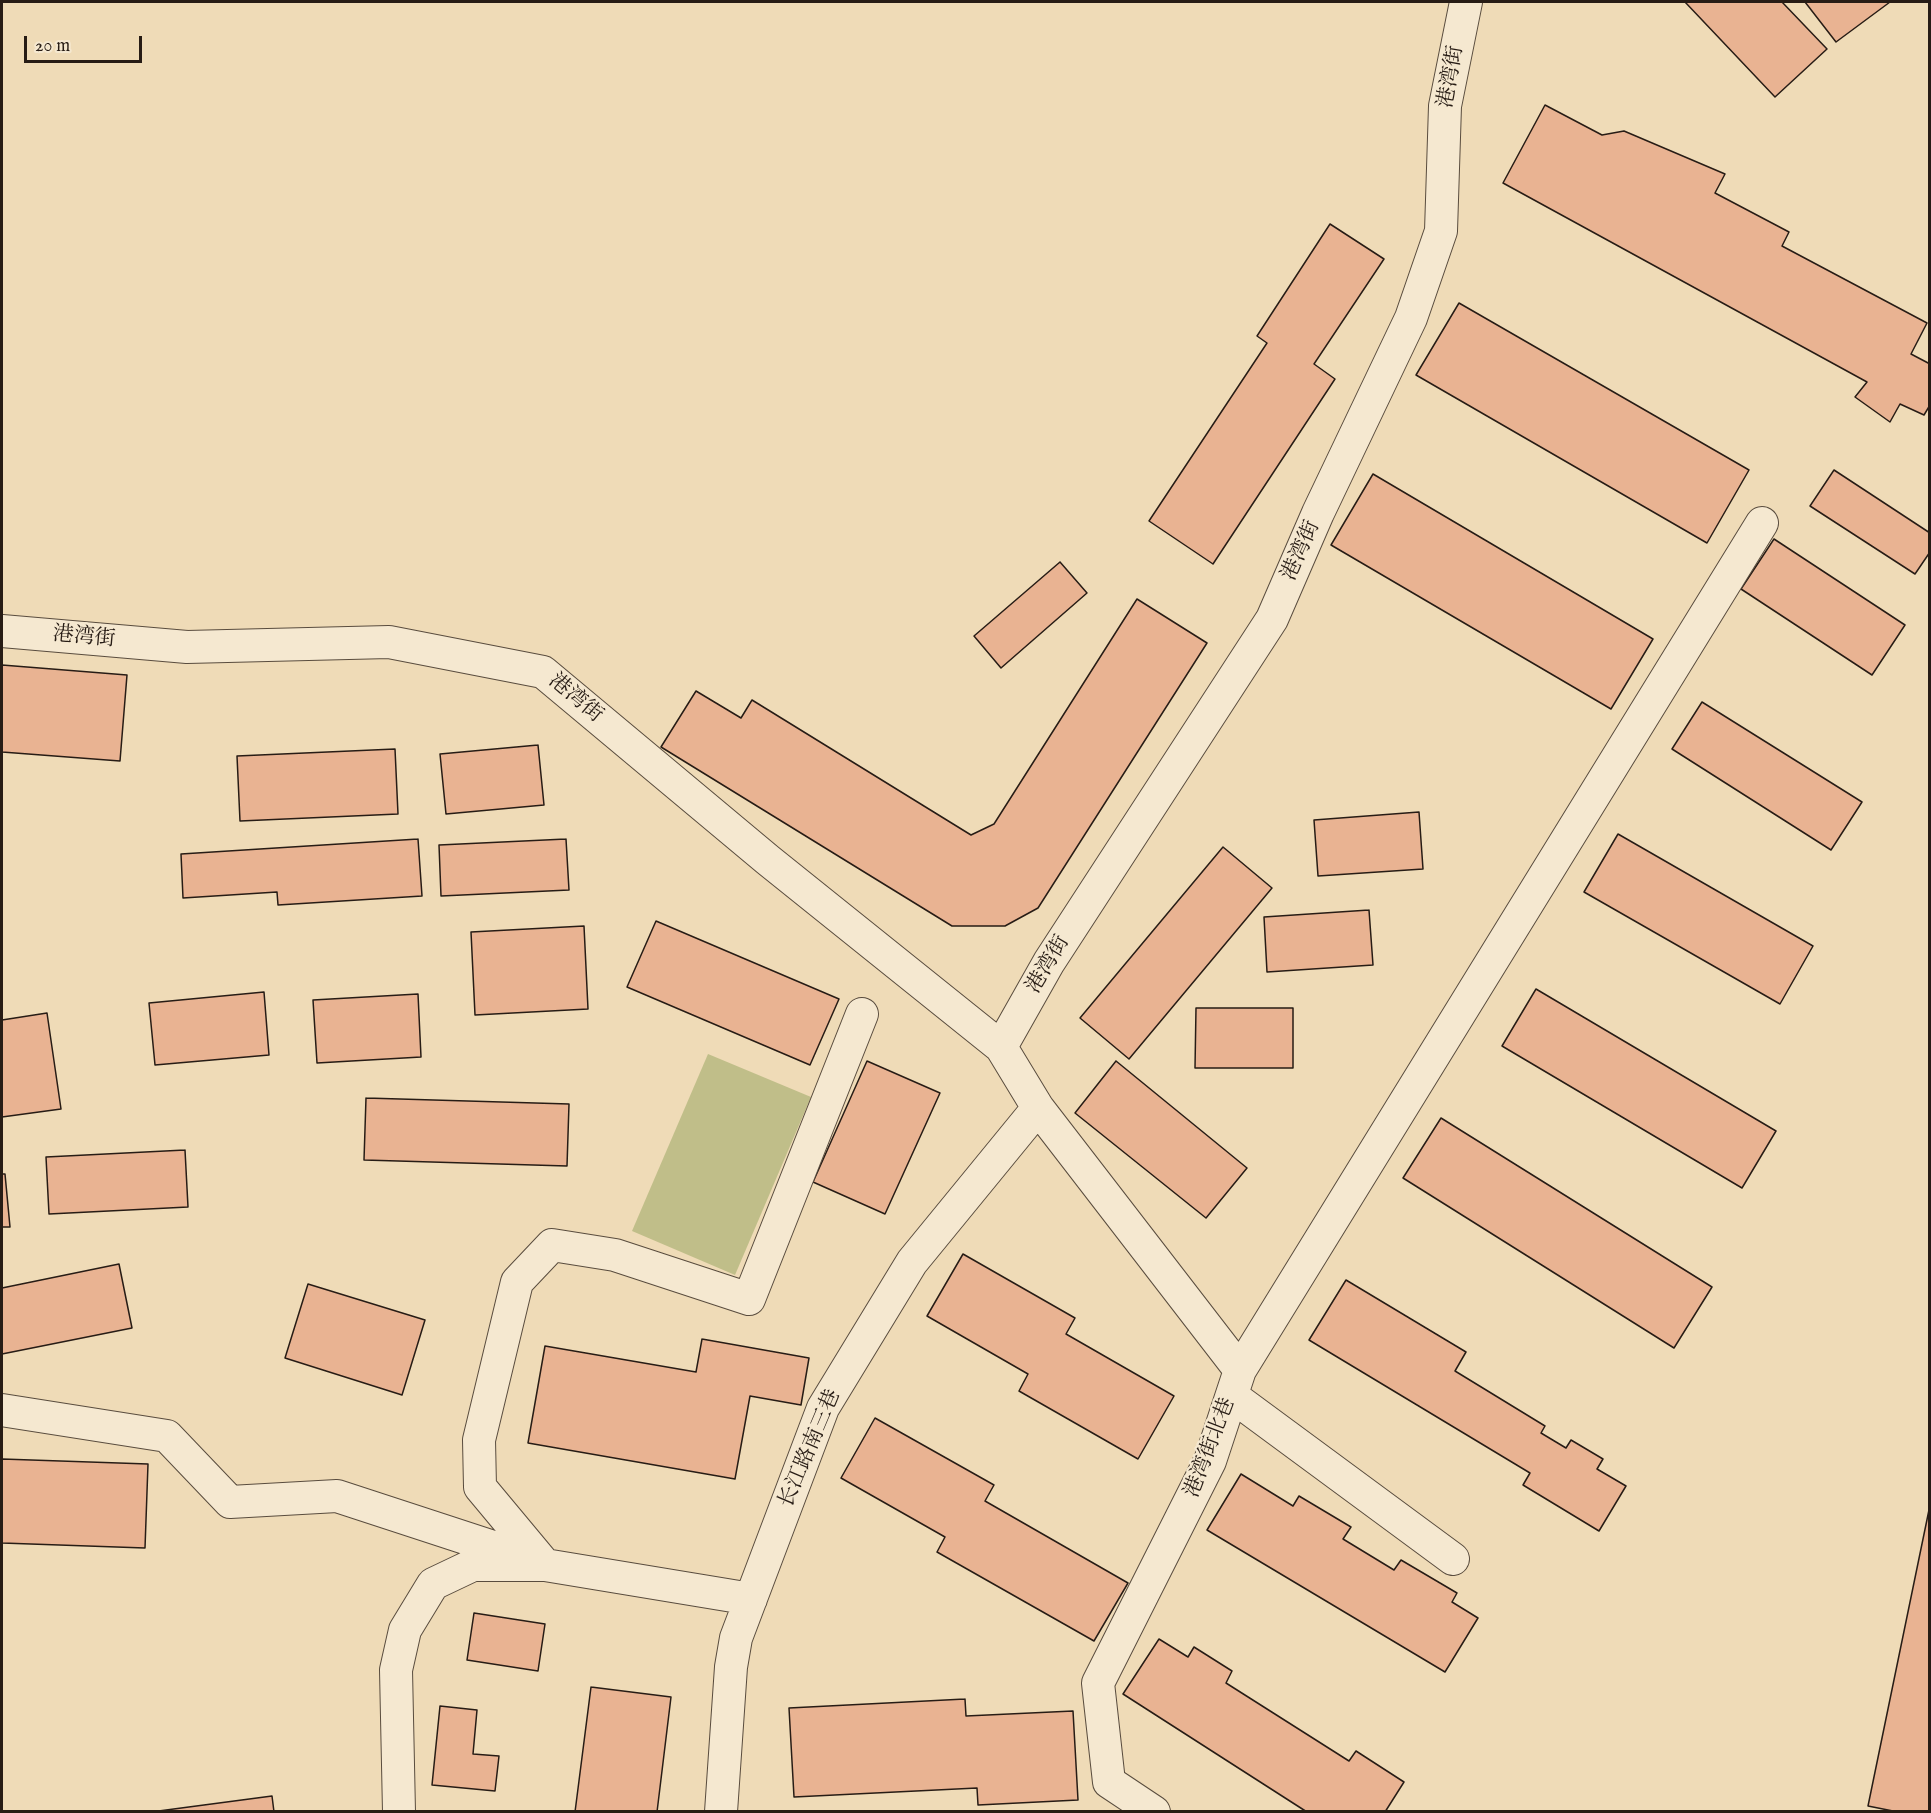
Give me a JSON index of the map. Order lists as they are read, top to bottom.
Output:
{
  "streets": {
    "street": ["港湾街", "港湾街北巷", "长江路南三巷"]
  },
  "crossings": [
    ["港湾街", "港湾街北巷"],
    ["港湾街", "长江路南三巷"],
    ["港湾街北巷", "长江路南三巷"]
  ],
  "scale_bar": "20 m"
}
